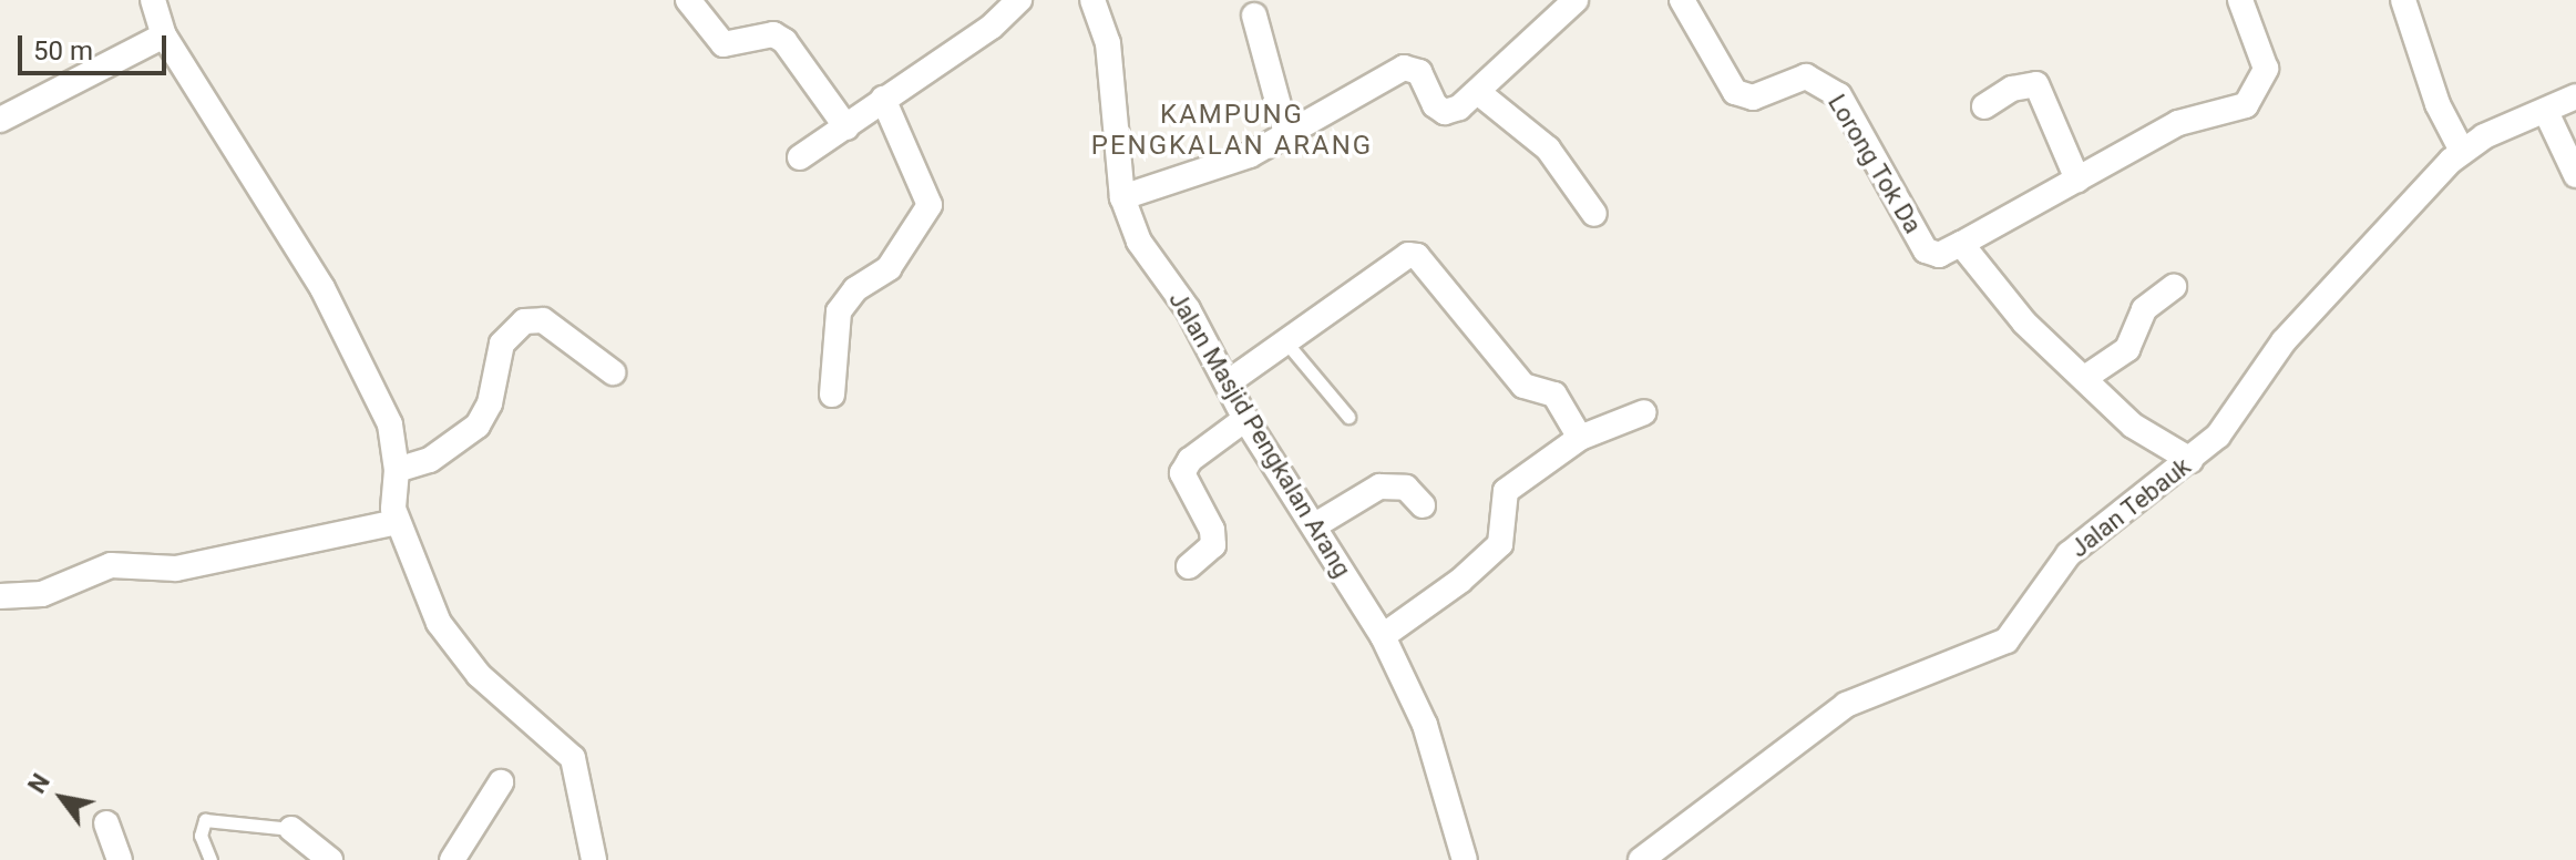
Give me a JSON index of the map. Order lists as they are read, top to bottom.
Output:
{
  "streets": {
    "street": ["Lorong Tok Da", "Jalan Masjid Pengkalan Arang", "Jalan Tebauk"]
  },
  "districts": ["KAMPUNG PENGKALAN ARANG"],
  "scale_bar": "50 m",
  "north": "top left"
}
